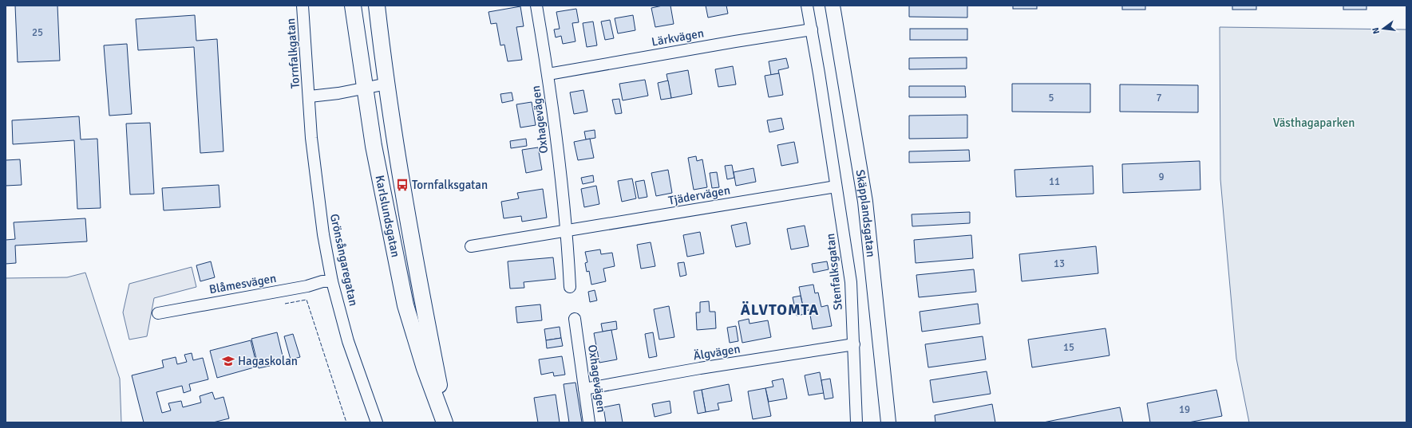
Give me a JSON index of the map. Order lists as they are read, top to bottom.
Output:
{
  "streets": {
    "main road": ["Karlslundsgatan"],
    "street": [
      "Lärkvägen",
      "Tornfalkgatan",
      "Oxhagevägen",
      "Tjädervägen",
      "Skäpplandsgatan",
      "Grönsångaregatan",
      "Stenfalksgatan",
      "Blåmesvägen",
      "Älgvägen"
    ]
  },
  "crossings": [
    ["Lärkvägen", "Oxhagevägen"],
    ["Lärkvägen", "Stenfalksgatan"],
    ["Tornfalkgatan", "Karlslundsgatan"],
    ["Tornfalkgatan", "Grönsångaregatan"],
    ["Oxhagevägen", "Tjädervägen"],
    ["Oxhagevägen", "Älgvägen"],
    ["Tjädervägen", "Stenfalksgatan"],
    ["Grönsångaregatan", "Blåmesvägen"],
    ["Stenfalksgatan", "Älgvägen"]
  ],
  "districts": ["ÄLVTOMTA"],
  "parks": ["Västhagaparken"],
  "places": {
    "bus stop": ["Tornfalksgatan"],
    "school or university": ["Hagaskolan"]
  },
  "house_numbers": [
    "25",
    "5",
    "7",
    "9",
    "11",
    "13",
    "15",
    "19"
  ],
  "north": "left"
}
